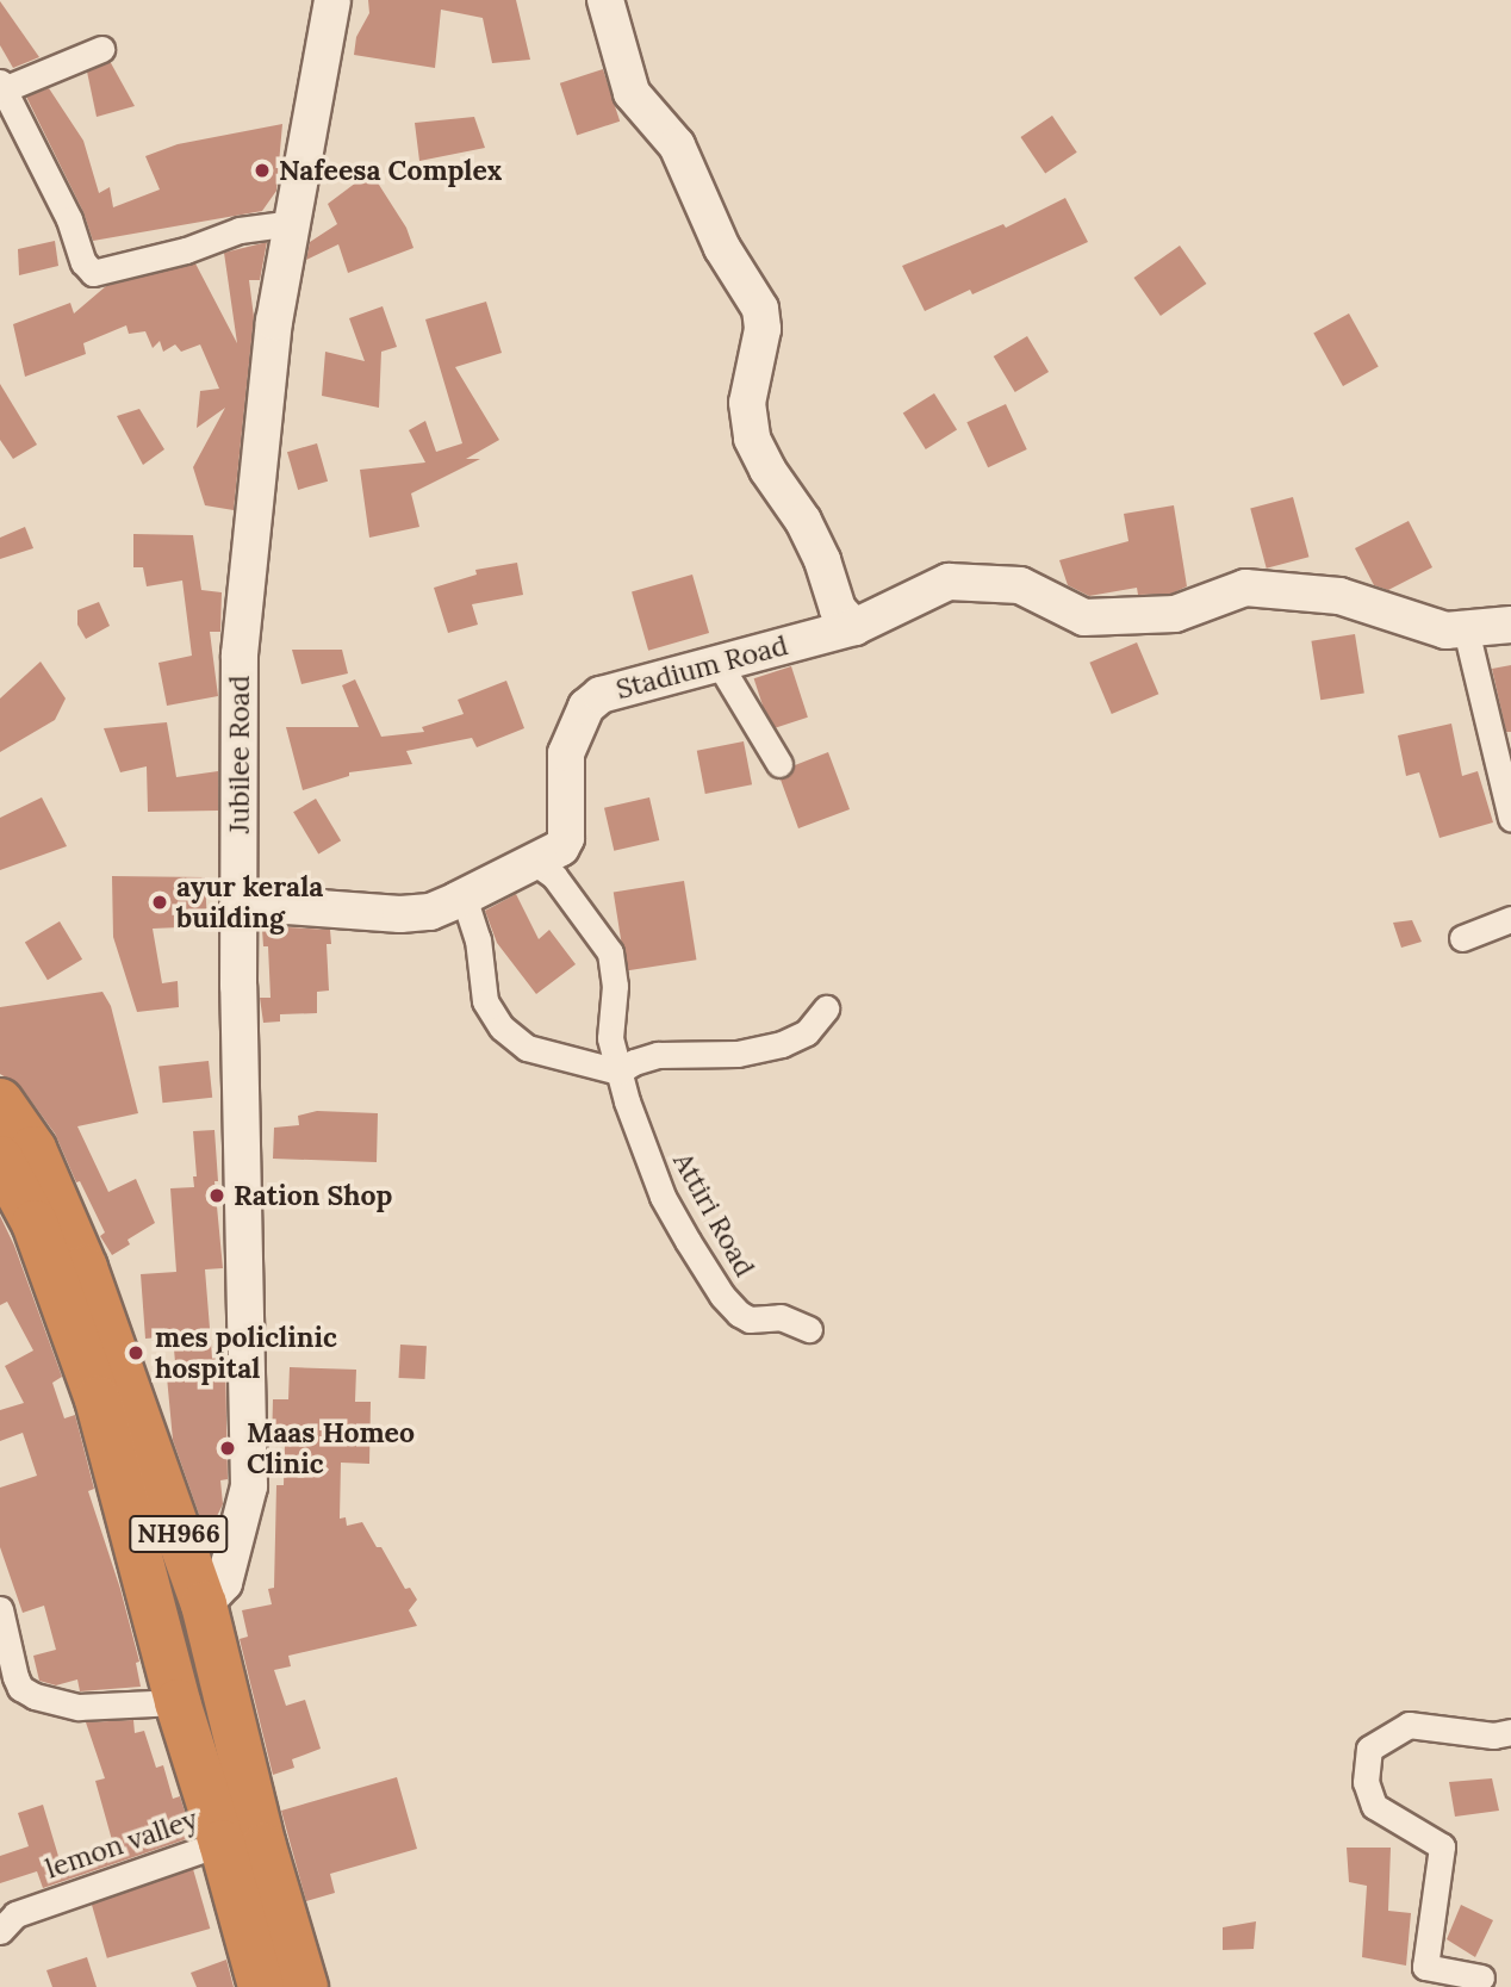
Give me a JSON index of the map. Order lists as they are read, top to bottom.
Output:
{
  "streets": {
    "highway": ["NH966"],
    "street": [
      "Stadium Road",
      "Jubilee Road",
      "Attiri Road",
      "lemon valley"
    ]
  },
  "crossings": [
    ["Stadium Road", "Jubilee Road"],
    ["Stadium Road", "Attiri Road"],
    ["Jubilee Road", "NH966"],
    ["NH966", "lemon valley"]
  ],
  "places": [
    "Nafeesa Complex",
    "ayur kerala building",
    "Ration Shop",
    "mes policlinic hospital",
    "Maas Homeo Clinic"
  ]
}
